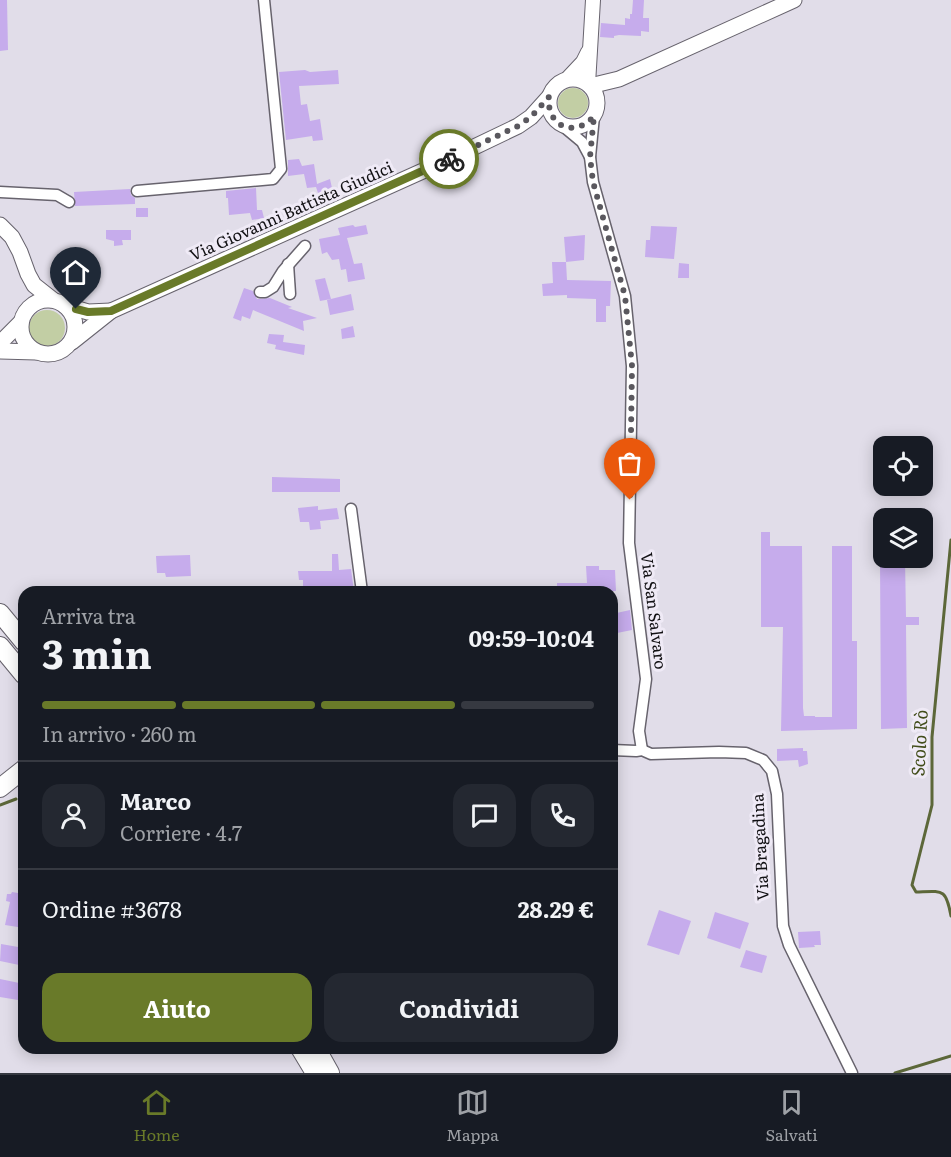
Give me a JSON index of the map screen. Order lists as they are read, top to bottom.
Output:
{
  "streets": {
    "main road": ["Via Giovanni Battista Giudici"],
    "street": ["Via San Salvaro", "Via Bragadina"]
  },
  "crossings": [
    ["Via Giovanni Battista Giudici", "Via San Salvaro"],
    ["Via San Salvaro", "Via Bragadina"]
  ],
  "water": ["Scolo Rò"],
  "page": {
    "heading": ["3 min", "Arriva tra", "09:59–10:04"],
    "panel": [
      "Marco",
      "Corriere · 4.7",
      "Ordine #3678",
      "28.29 €"
    ],
    "bar": "In arrivo · 260 m",
    "buttons": ["Aiuto", "Condividi"],
    "tabs": ["Home", "Mappa", "Salvati"]
  }
}
